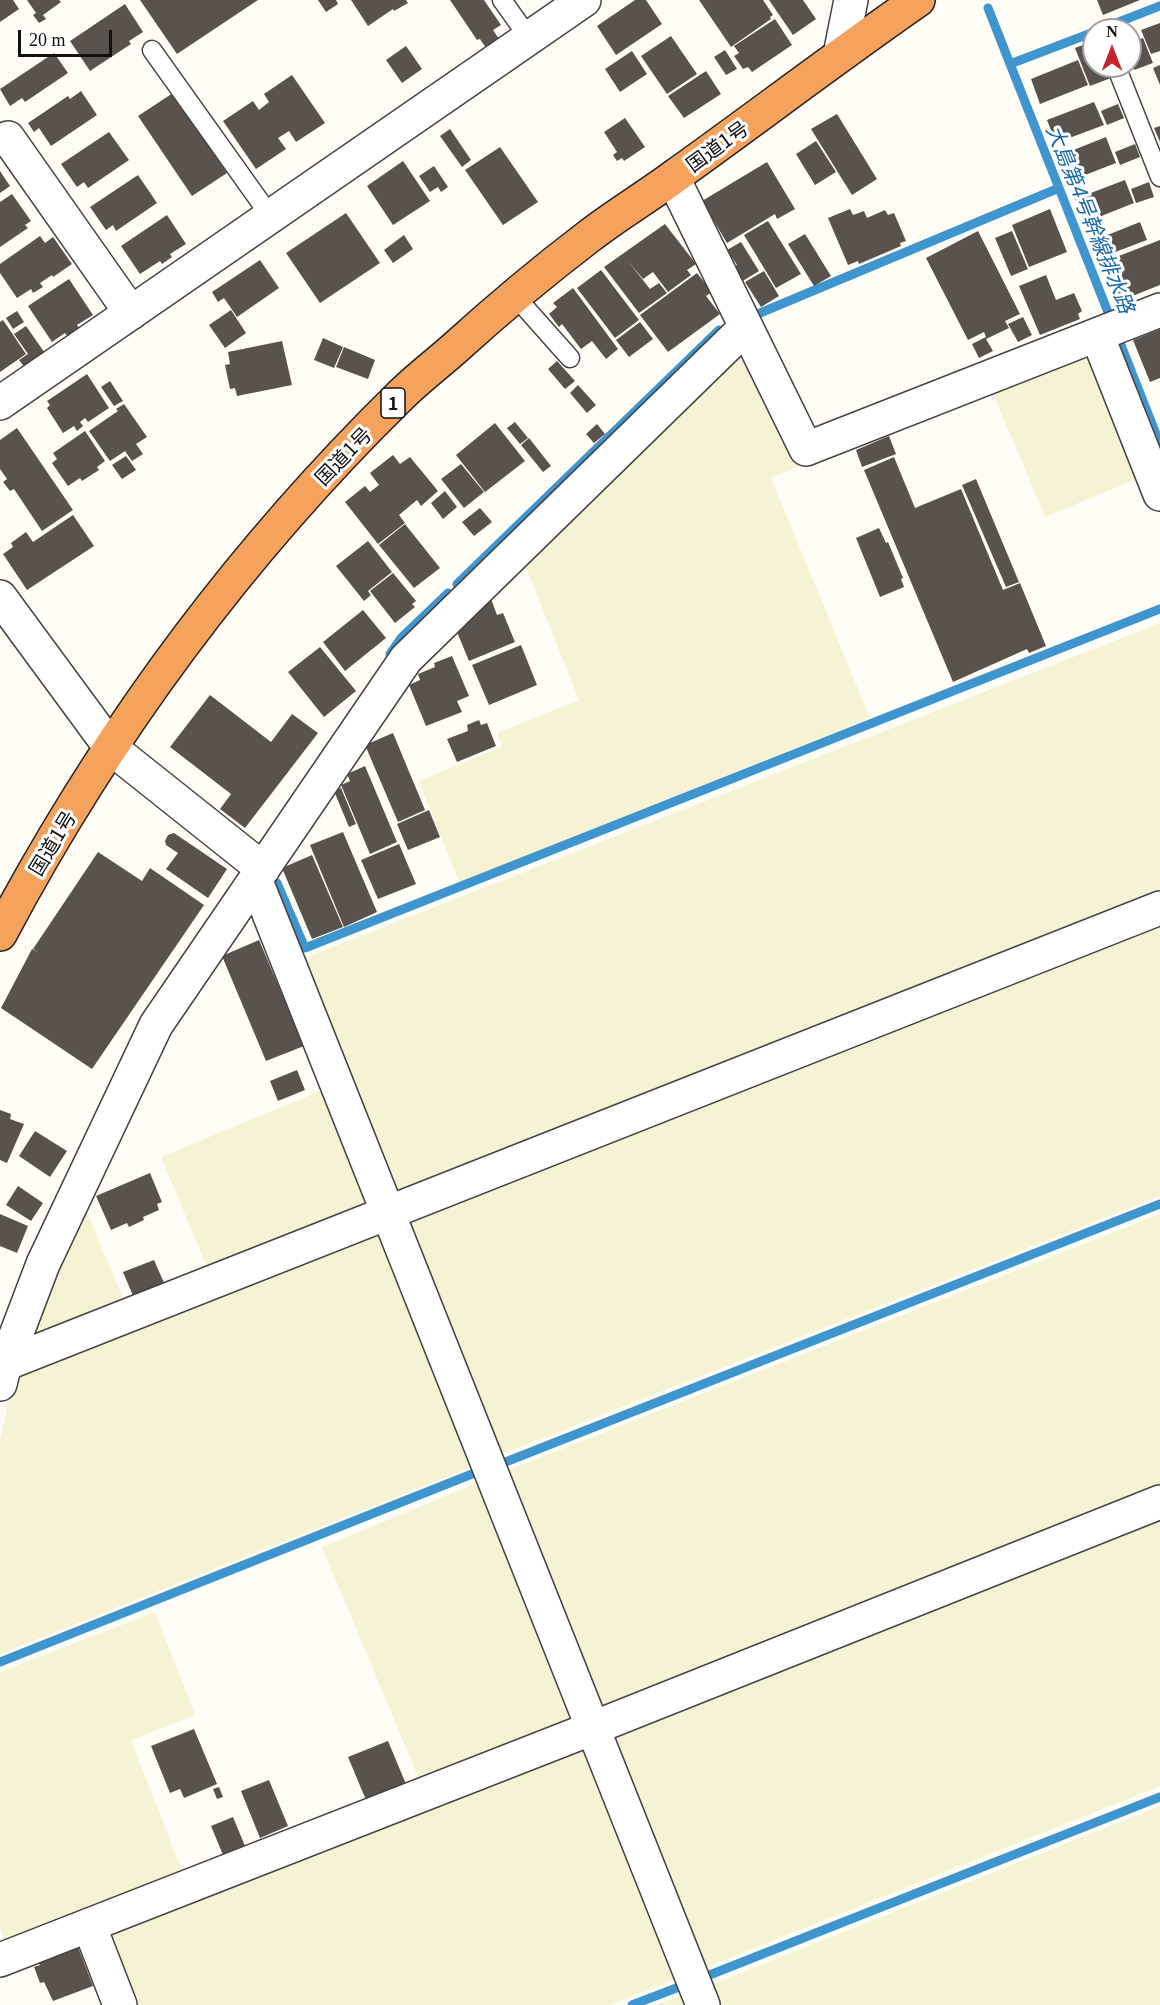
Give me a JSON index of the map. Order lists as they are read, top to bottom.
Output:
{
  "streets": {
    "highway": ["国道1号", "1"]
  },
  "water": ["大島第4号幹線排水路"],
  "scale_bar": "20 m",
  "north": "top"
}
